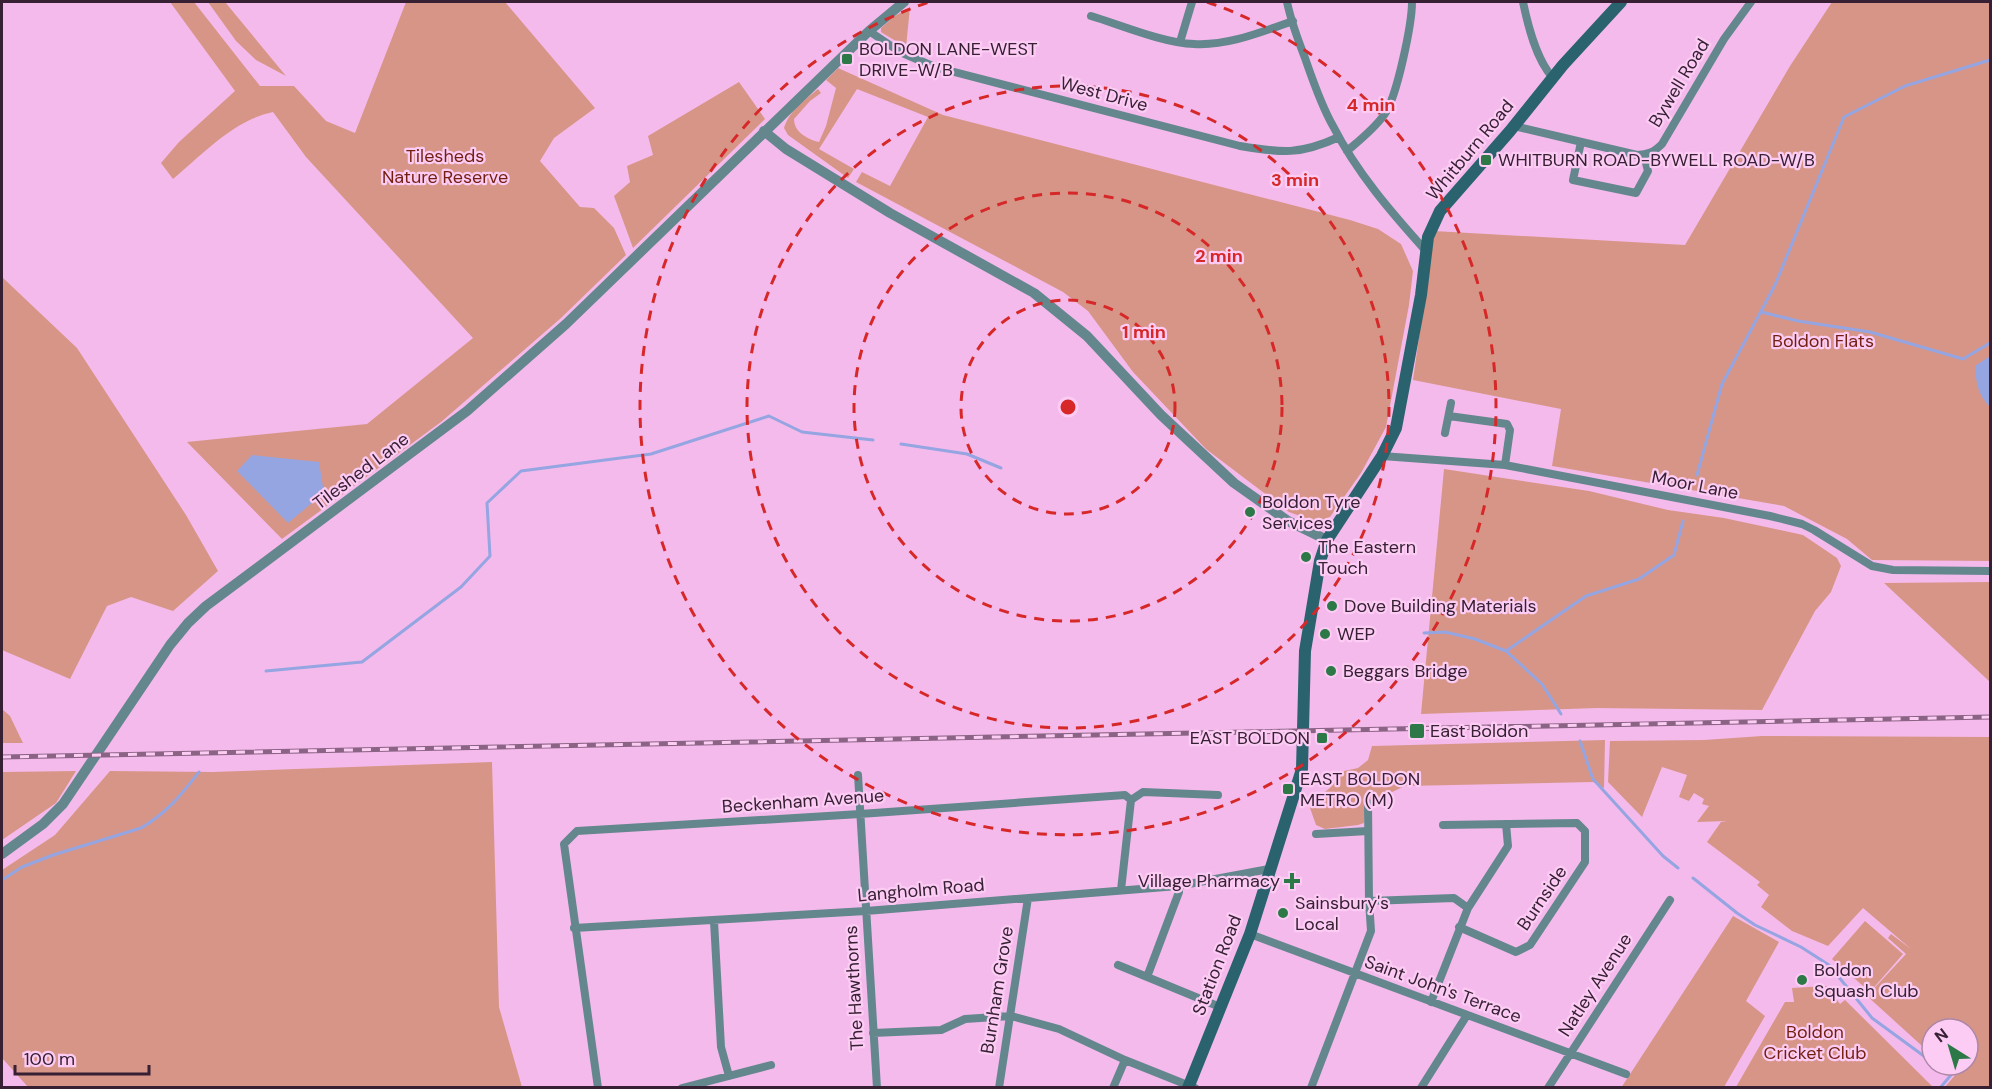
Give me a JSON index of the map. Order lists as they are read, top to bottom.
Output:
{
  "streets": {
    "main road": ["Whitburn Road", "Station Road"],
    "street": [
      "Bywell Road",
      "West Drive",
      "Tileshed Lane",
      "Moor Lane",
      "Beckenham Avenue",
      "Langholm Road",
      "Burnside",
      "Natley Avenue",
      "The Hawthorns",
      "Saint John's Terrace",
      "Burnham Grove"
    ]
  },
  "crossings": [
    ["West Drive", "Tileshed Lane"],
    ["Whitburn Road", "Moor Lane"],
    ["Whitburn Road", "Station Road"],
    ["Beckenham Avenue", "Langholm Road"],
    ["Beckenham Avenue", "The Hawthorns"],
    ["Langholm Road", "Station Road"],
    ["Langholm Road", "The Hawthorns"],
    ["Langholm Road", "Burnham Grove"],
    ["Station Road", "Saint John's Terrace"],
    ["Natley Avenue", "Saint John's Terrace"]
  ],
  "parks": ["Tilesheds Nature Reserve", "Boldon Flats", "Boldon Cricket Club"],
  "places": {
    "transit": [
      "BOLDON LANE-WEST DRIVE-W/B",
      "WHITBURN ROAD-BYWELL ROAD-W/B",
      "East Boldon",
      "EAST BOLDON",
      "EAST BOLDON METRO (M)"
    ],
    "other": [
      "Boldon Tyre Services",
      "The Eastern Touch",
      "Dove Building Materials",
      "WEP",
      "Beggars Bridge",
      "Sainsbury's Local",
      "Boldon Squash Club"
    ],
    "health": ["Village Pharmacy"]
  },
  "scale_bar": "100 m",
  "north": "top left",
  "rings": [
    "4 min",
    "3 min",
    "2 min",
    "1 min"
  ]
}
